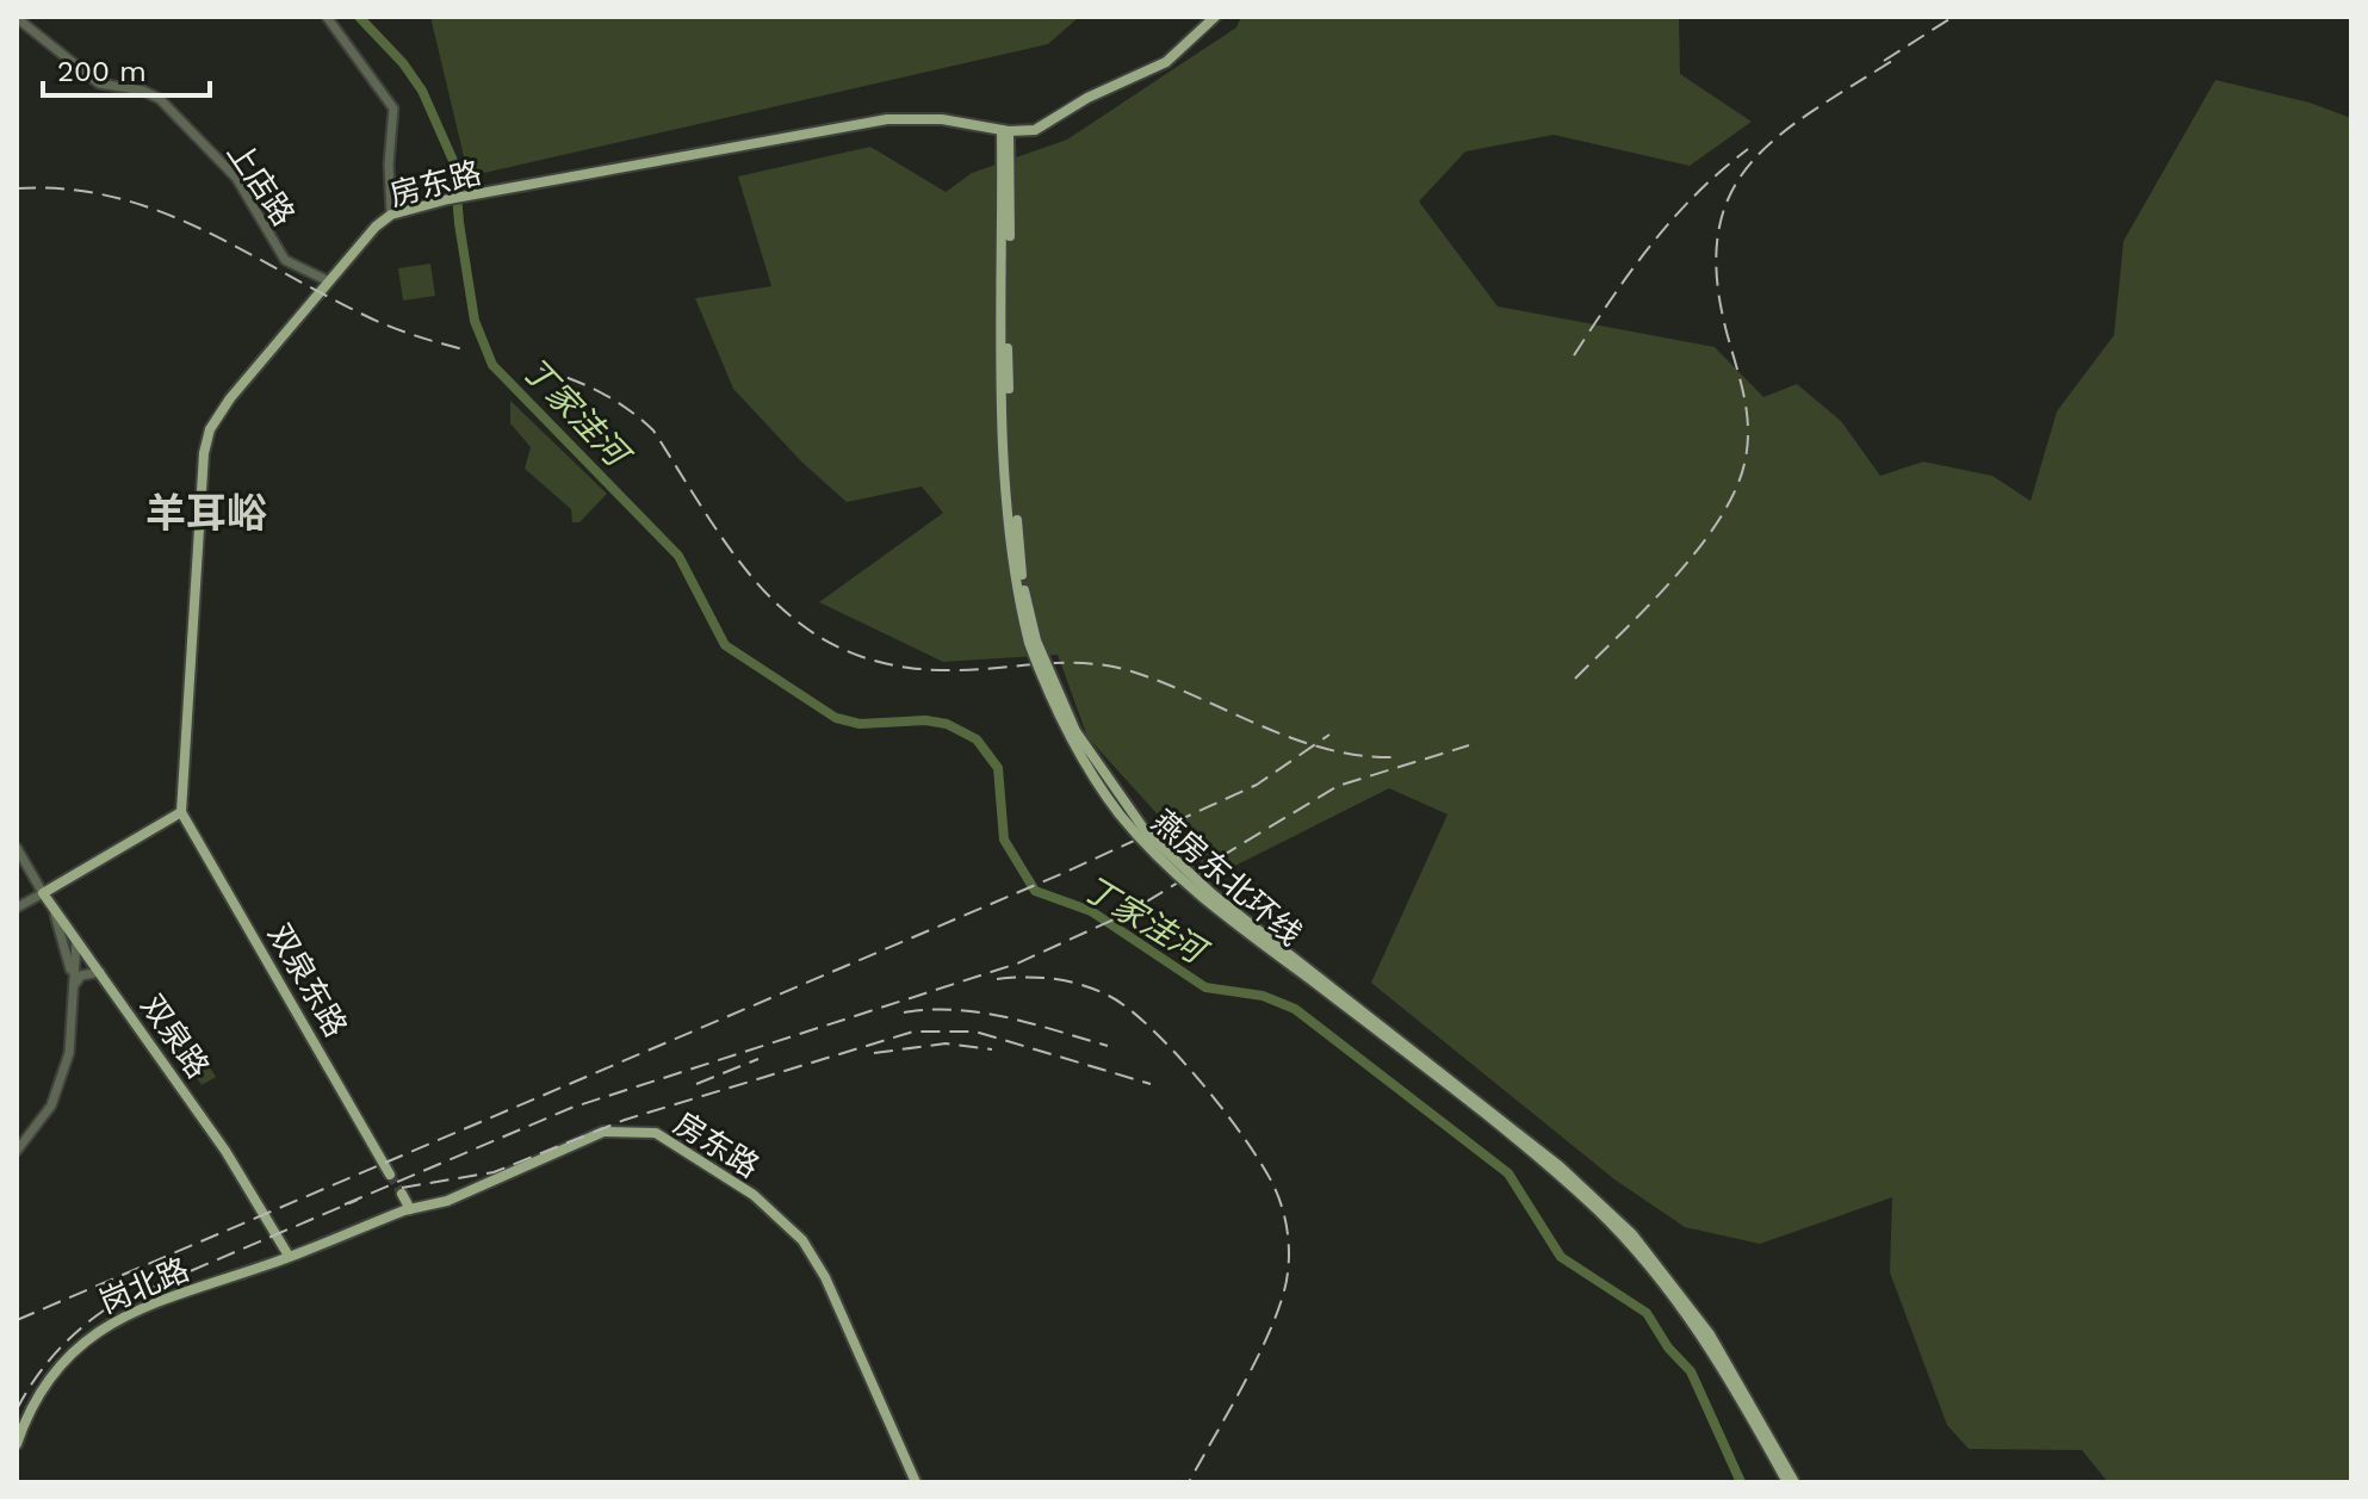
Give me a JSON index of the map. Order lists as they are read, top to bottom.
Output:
{
  "streets": {
    "main road": [
      "房东路",
      "燕房东北环线",
      "双泉东路",
      "双泉路",
      "岗北路"
    ],
    "street": ["上店路"]
  },
  "crossings": [
    ["上店路", "房东路"],
    ["房东路", "燕房东北环线"],
    ["房东路", "双泉东路"],
    ["房东路", "双泉路"],
    ["房东路", "岗北路"],
    ["双泉路", "岗北路"]
  ],
  "districts": ["羊耳峪"],
  "water": ["丁家洼河"],
  "scale_bar": "200 m"
}
